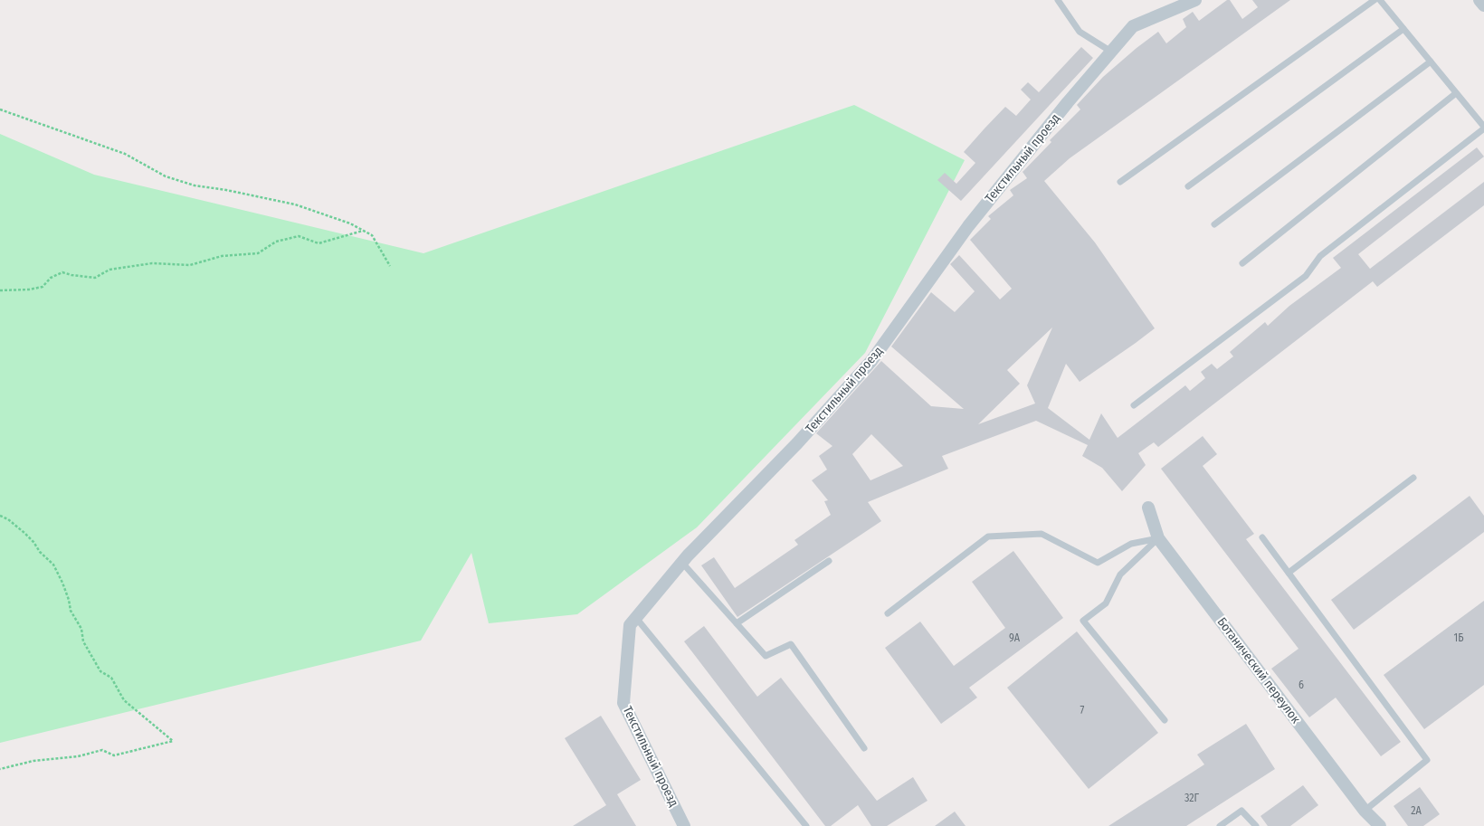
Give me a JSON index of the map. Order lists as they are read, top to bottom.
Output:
{
  "streets": {
    "street": ["Текстильный проезд", "Ботанический переулок"]
  },
  "house_numbers": [
    "9А",
    "1Б",
    "6",
    "7",
    "32Г",
    "2А"
  ]
}
